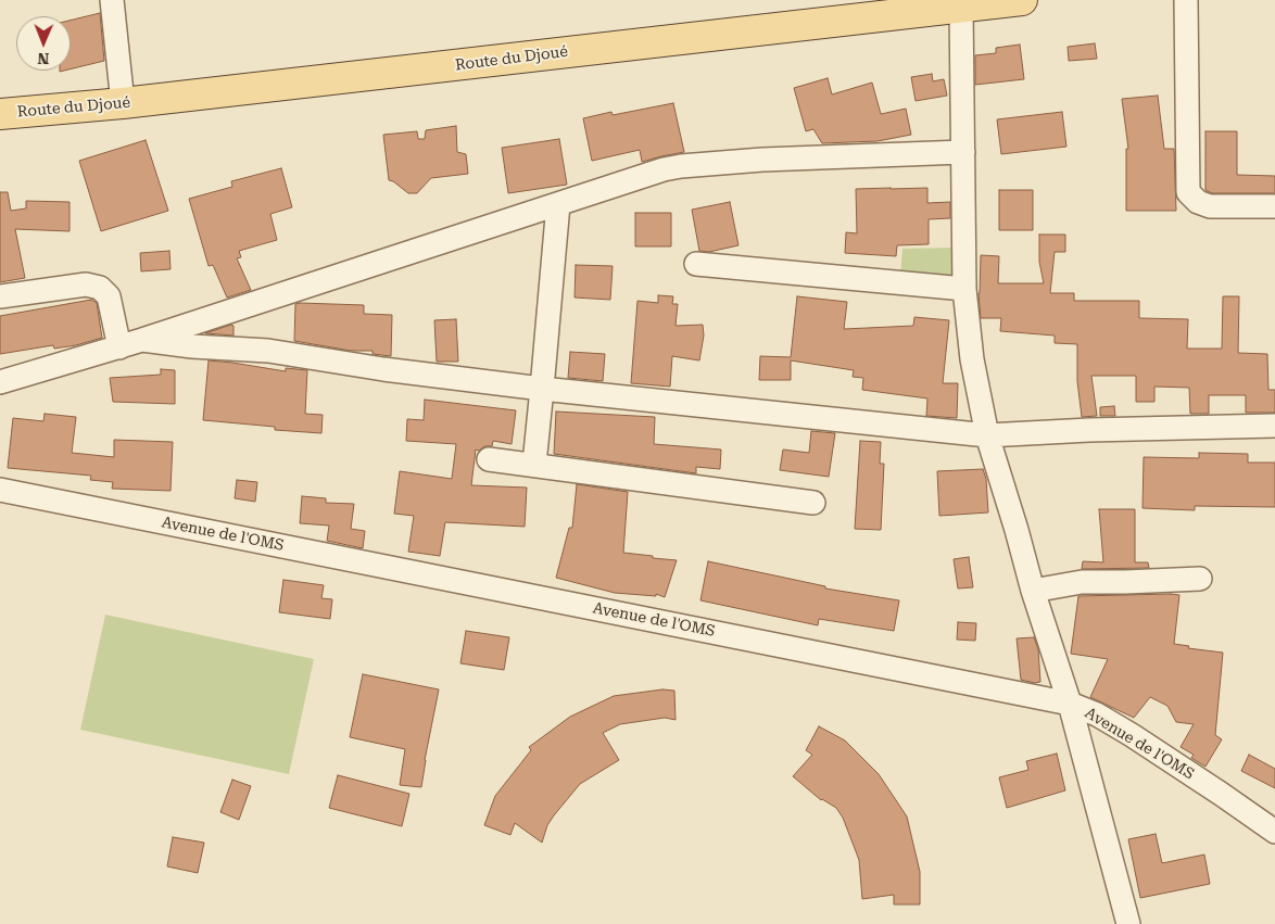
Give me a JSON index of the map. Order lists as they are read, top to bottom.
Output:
{
  "streets": {
    "main road": ["Route du Djoué"],
    "street": ["Avenue de l'OMS"]
  },
  "north": "bottom"
}
